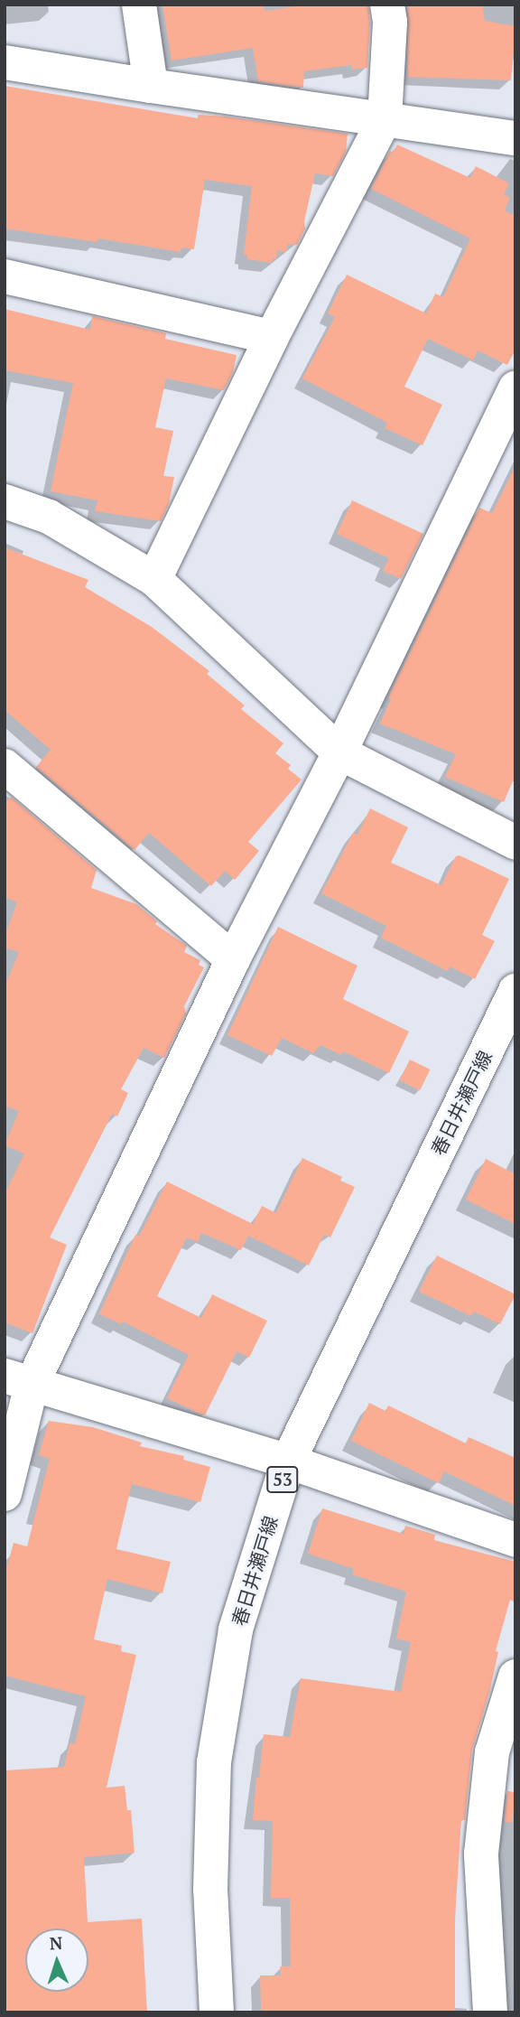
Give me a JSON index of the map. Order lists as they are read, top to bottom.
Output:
{
  "streets": {
    "street": ["春日井瀬戸線", "53"]
  },
  "north": "top"
}
